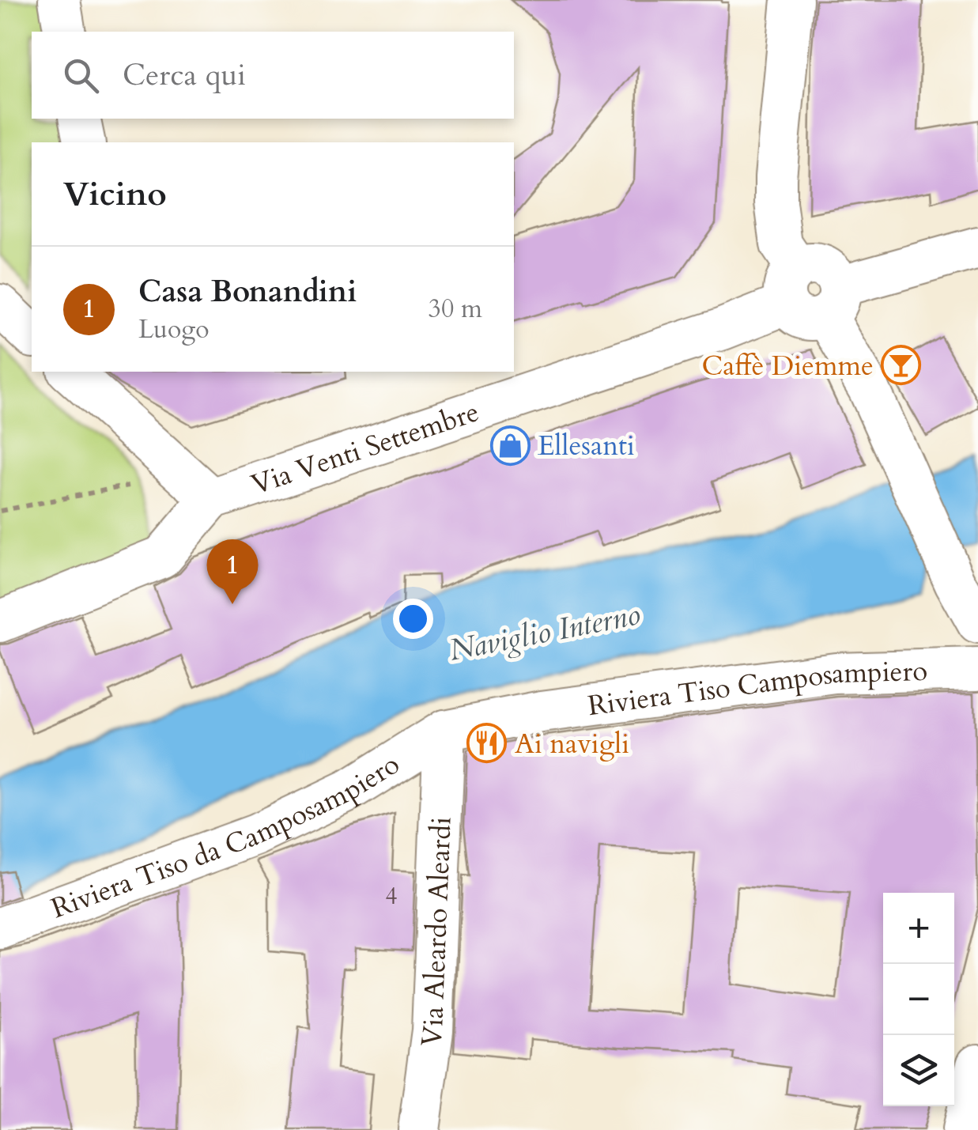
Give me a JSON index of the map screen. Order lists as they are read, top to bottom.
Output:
{
  "streets": {
    "street": [
      "Via Venti Settembre",
      "Riviera Tiso Camposampiero",
      "Riviera Tiso da Camposampiero",
      "Via Aleardo Aleardi"
    ]
  },
  "crossings": [
    ["Riviera Tiso Camposampiero", "Riviera Tiso da Camposampiero"],
    ["Riviera Tiso Camposampiero", "Via Aleardo Aleardi"],
    ["Riviera Tiso da Camposampiero", "Via Aleardo Aleardi"]
  ],
  "water": ["Naviglio Interno"],
  "places": {
    "bar": ["Caffè Diemme"],
    "shop": ["Ellesanti"],
    "restaurant": ["Ai navigli"]
  },
  "house_numbers": ["4"],
  "page": {
    "search": "Cerca qui",
    "heading": "Vicino",
    "list": [
      {
        "mark": "1",
        "name": "Casa Bonandini",
        "note": "Luogo",
        "value": "30 m"
      }
    ],
    "pins": "1",
    "map_buttons": ["+", "−"]
  }
}
